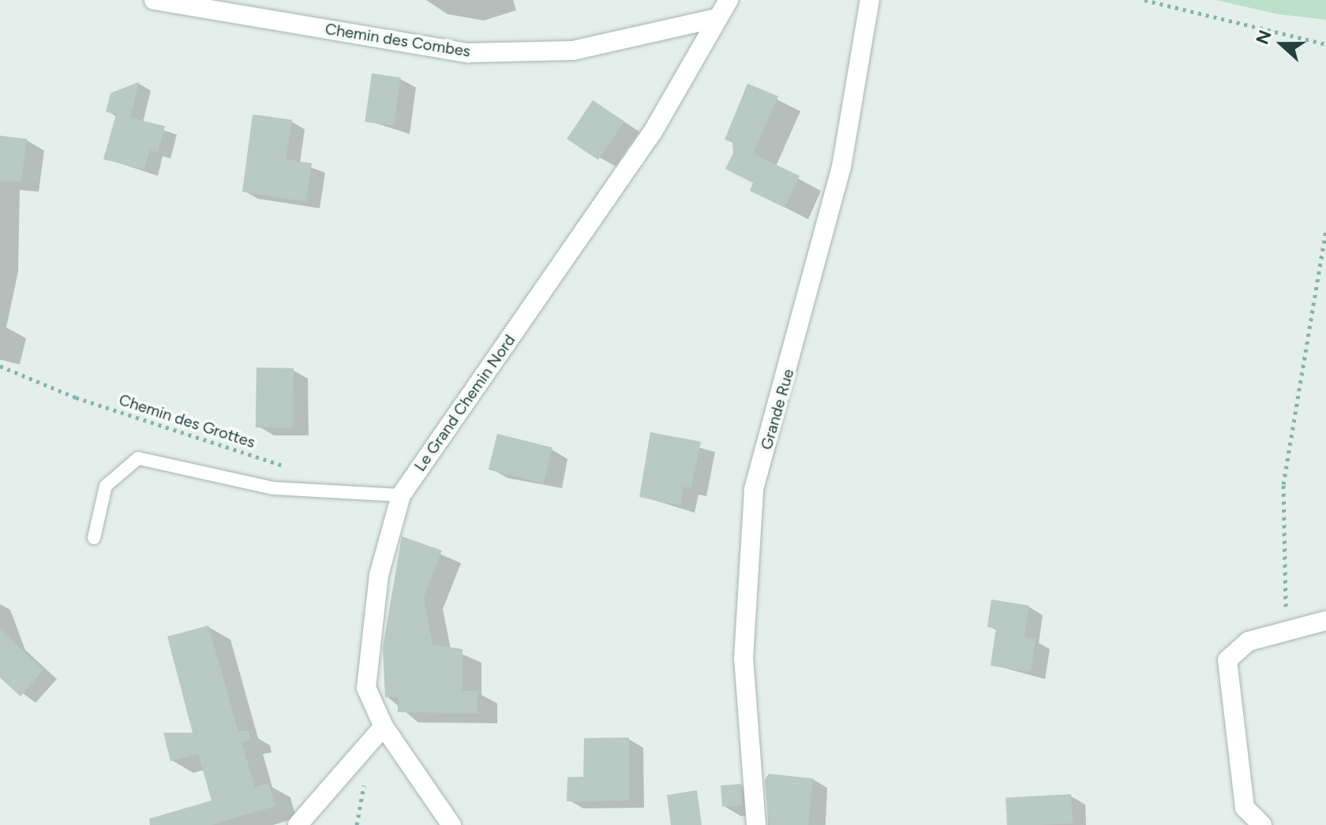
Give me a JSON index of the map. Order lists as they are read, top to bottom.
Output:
{
  "streets": {
    "street": ["Chemin des Combes", "Le Grand Chemin Nord", "Grande Rue"],
    "path": ["Chemin des Grottes"]
  },
  "crossings": [
    ["Chemin des Combes", "Le Grand Chemin Nord"]
  ],
  "north": "left"
}
